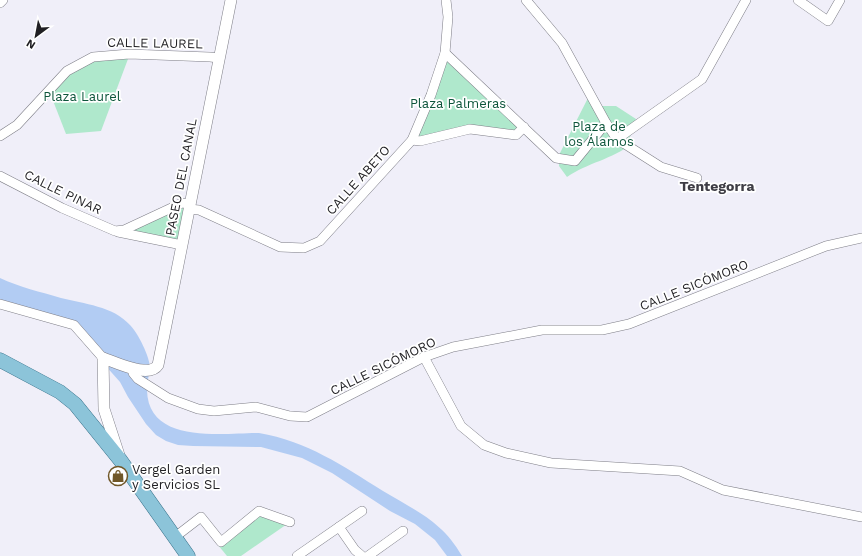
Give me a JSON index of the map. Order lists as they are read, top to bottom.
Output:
{
  "streets": {
    "street": [
      "CALLE LAUREL",
      "PASEO DEL CANAL",
      "CALLE ABETO",
      "CALLE PINAR",
      "CALLE SICÓMORO"
    ]
  },
  "crossings": [
    ["CALLE LAUREL", "PASEO DEL CANAL"],
    ["PASEO DEL CANAL", "CALLE ABETO"],
    ["PASEO DEL CANAL", "CALLE PINAR"],
    ["PASEO DEL CANAL", "CALLE SICÓMORO"]
  ],
  "districts": ["Tentegorra"],
  "parks": ["Plaza Laurel", "Plaza Palmeras", "Plaza de los Álamos"],
  "places": {
    "shop": ["Vergel Garden y Servicios SL"]
  },
  "north": "bottom left"
}
